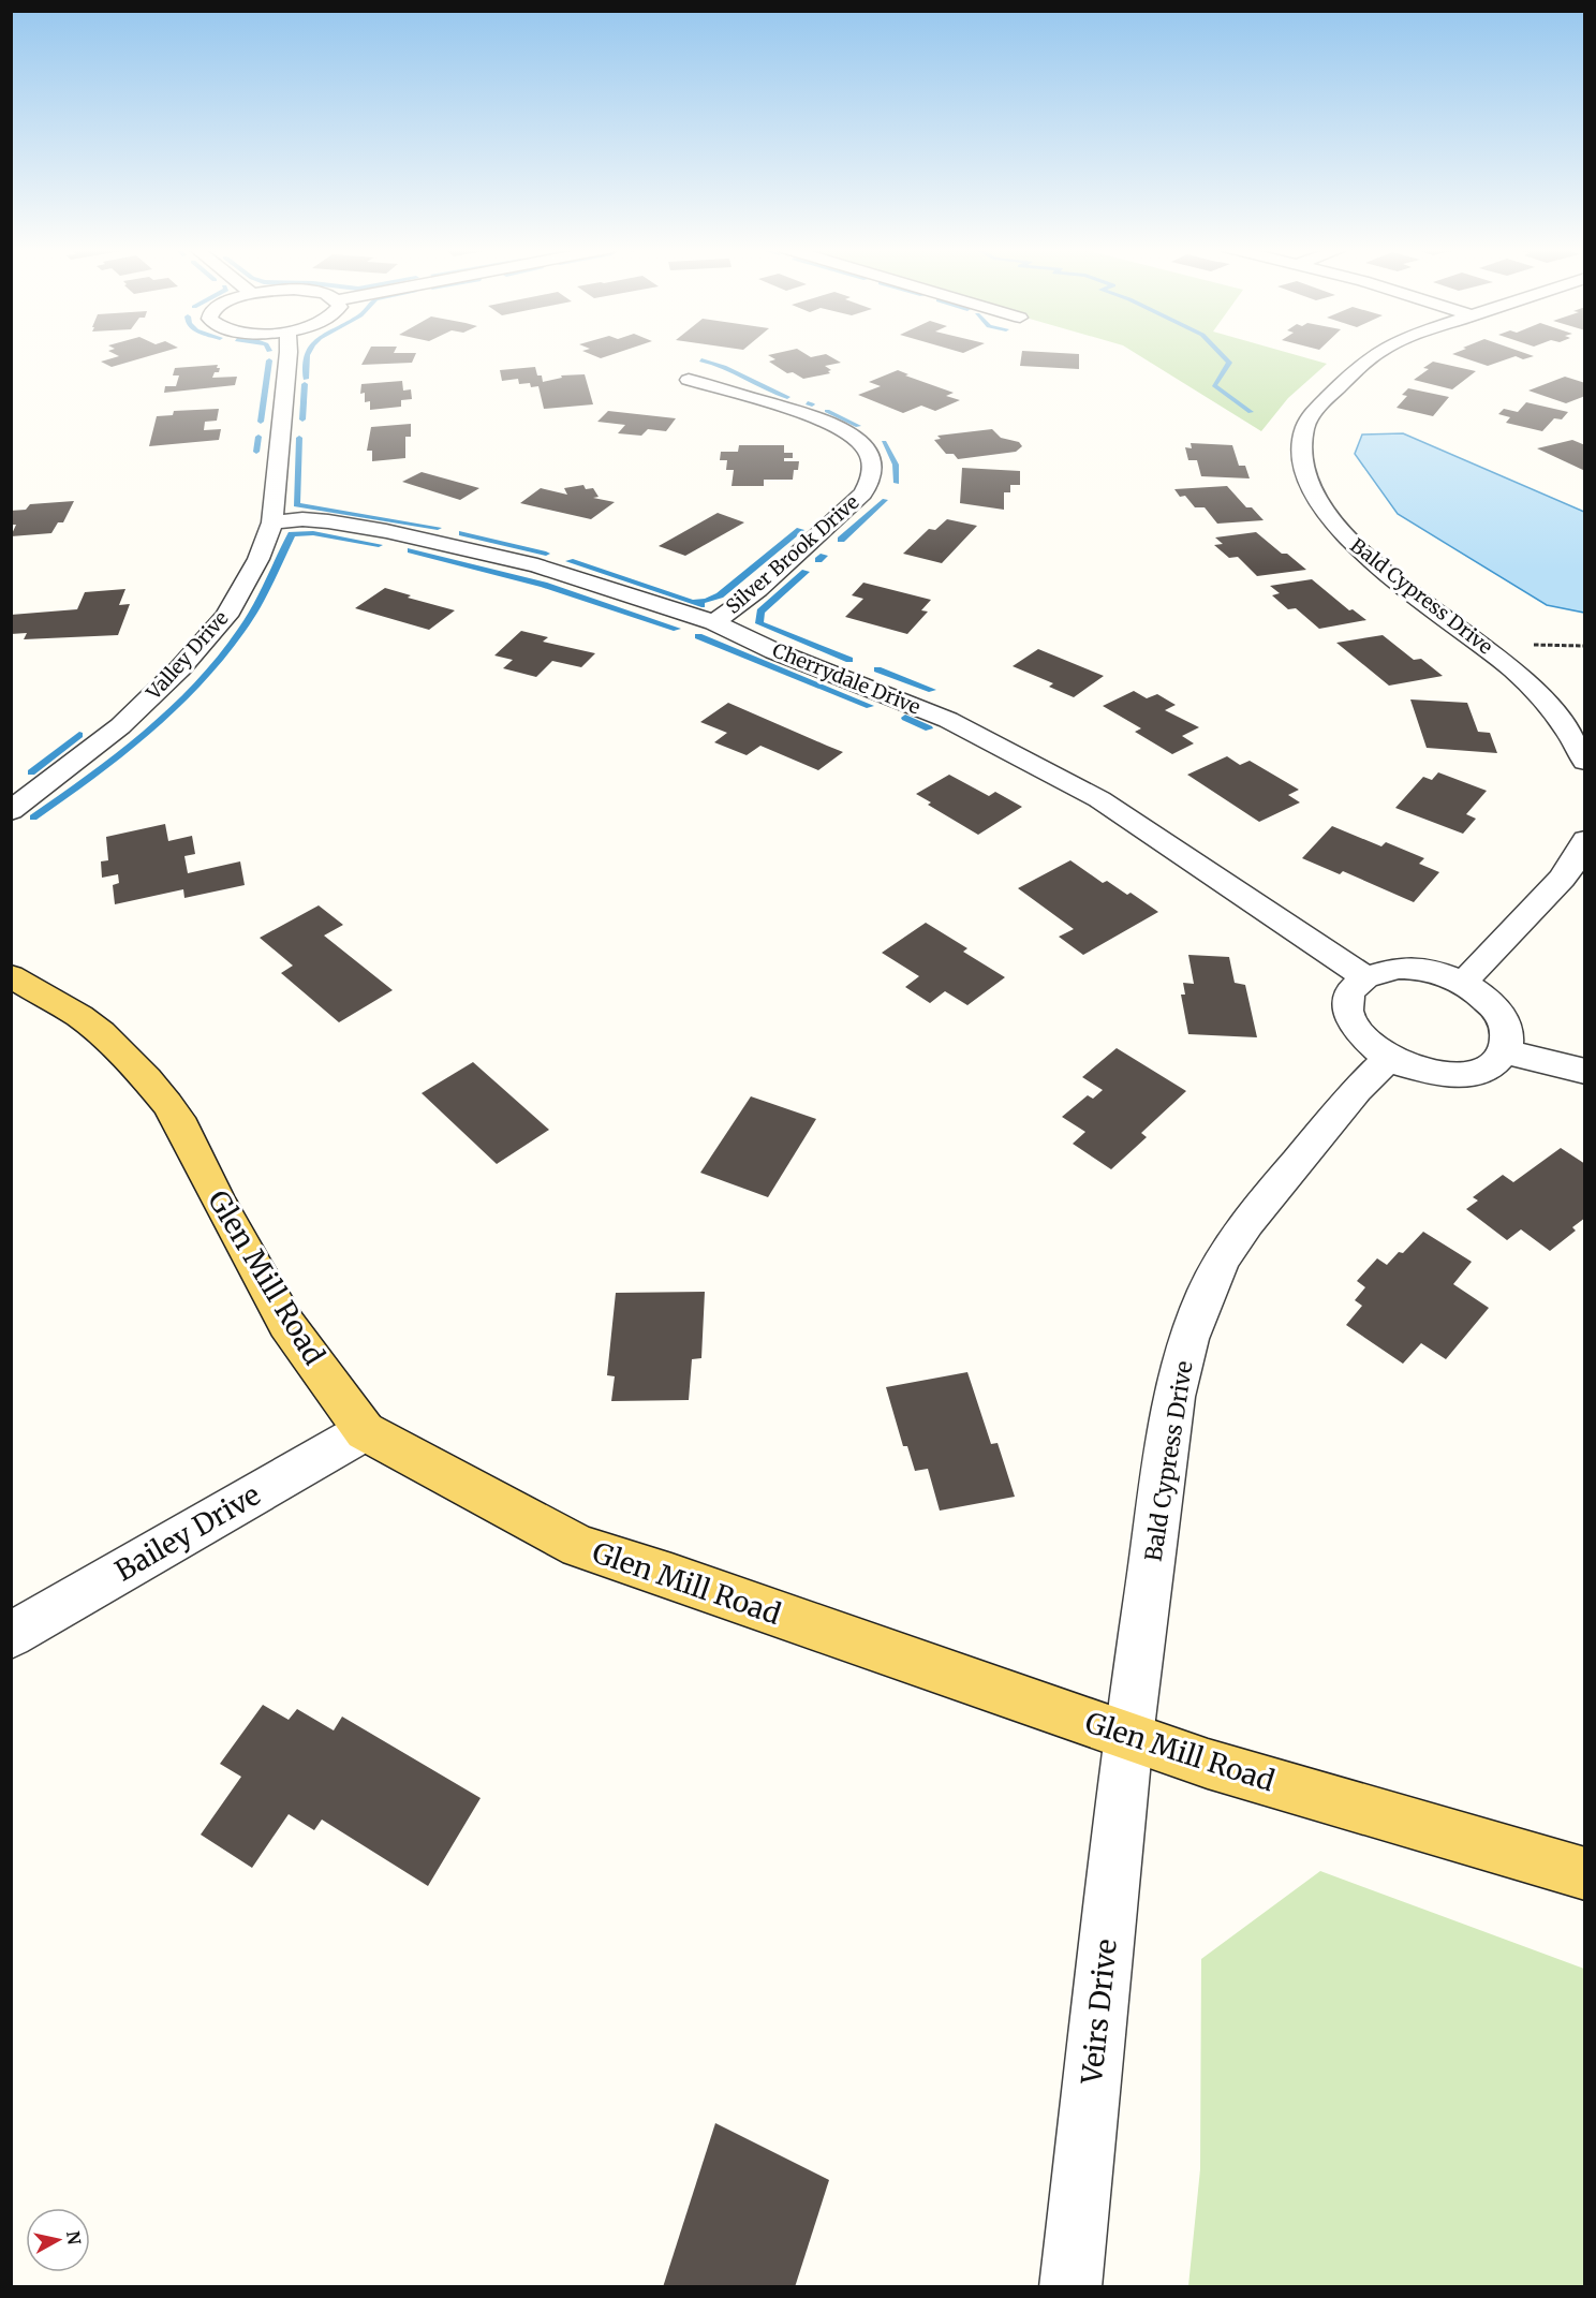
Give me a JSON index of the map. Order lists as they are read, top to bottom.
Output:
{
  "streets": {
    "main road": ["Glen Mill Road"],
    "street": [
      "Silver Brook Drive",
      "Bald Cypress Drive",
      "Valley Drive",
      "Cherrydale Drive",
      "Bailey Drive",
      "Veirs Drive"
    ]
  },
  "crossings": [
    ["Silver Brook Drive", "Cherrydale Drive"],
    ["Bald Cypress Drive", "Cherrydale Drive"],
    ["Bald Cypress Drive", "Glen Mill Road"],
    ["Bald Cypress Drive", "Veirs Drive"],
    ["Valley Drive", "Cherrydale Drive"],
    ["Glen Mill Road", "Bailey Drive"],
    ["Glen Mill Road", "Veirs Drive"]
  ],
  "north": "right"
}
